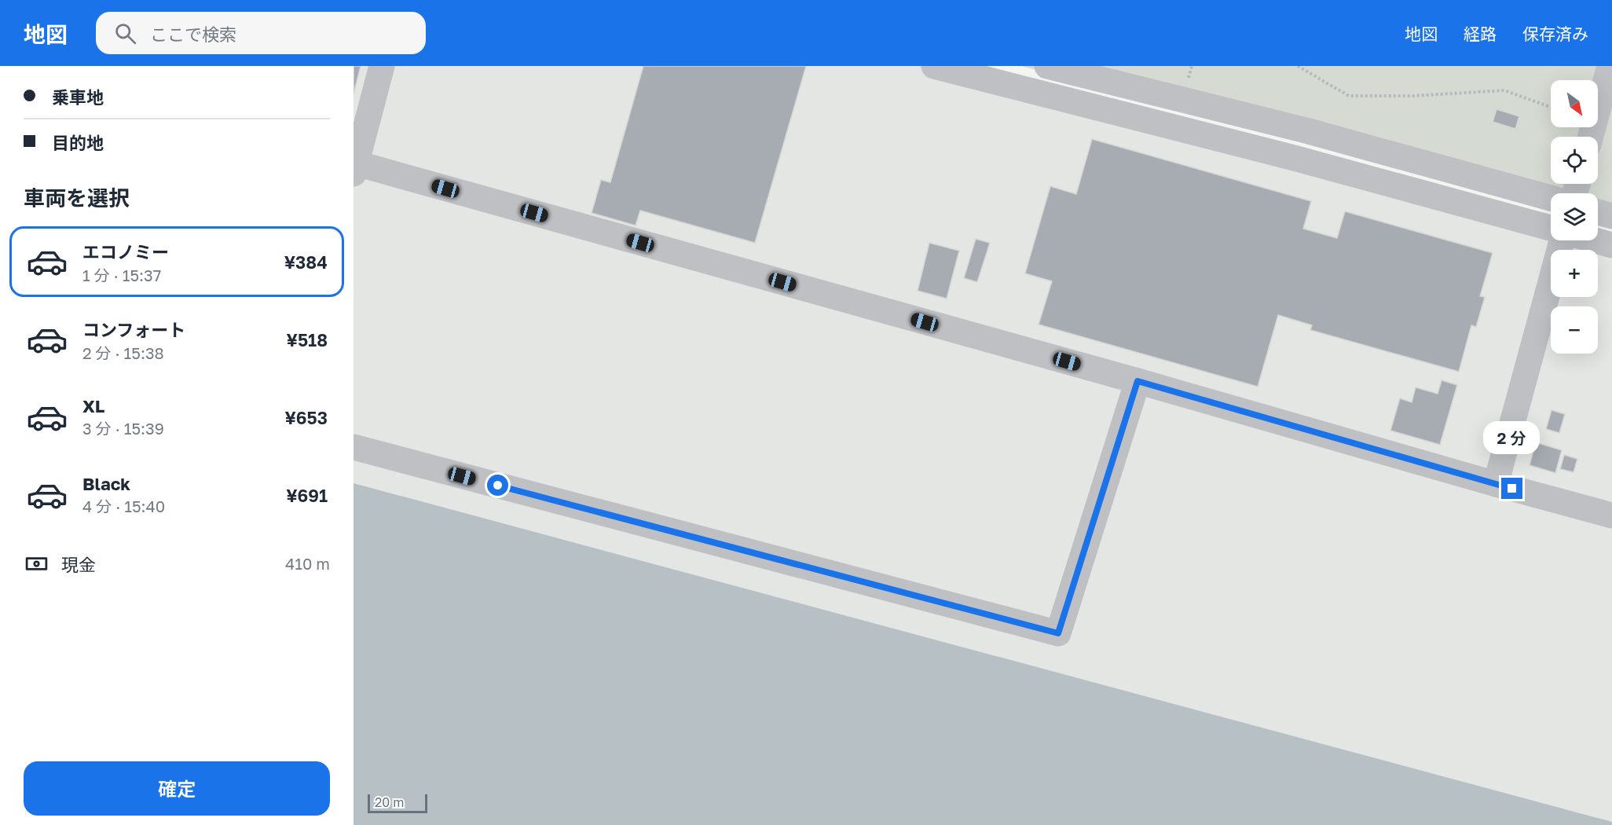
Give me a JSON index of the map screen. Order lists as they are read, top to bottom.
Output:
{
  "scale_bar": "20 m",
  "north": "bottom right",
  "page": {
    "header": "地図",
    "search": "ここで検索",
    "nav": ["地図", "経路", "保存済み"],
    "banner": ["乗車地", "目的地"],
    "map_buttons": ["+", "−"],
    "heading": "車両を選択",
    "list": [
      {
        "name": "エコノミー",
        "note": "1 分 · 15:37",
        "value": "¥384"
      },
      {
        "name": "コンフォート",
        "note": "2 分 · 15:38",
        "value": "¥518"
      },
      {
        "name": "XL",
        "note": "3 分 · 15:39",
        "value": "¥653"
      },
      {
        "name": "Black",
        "note": "4 分 · 15:40",
        "value": "¥691"
      }
    ],
    "bubble": "2 分",
    "pay": ["現金", "410 m"],
    "buttons": "確定",
    "scale": "20 m"
  }
}
